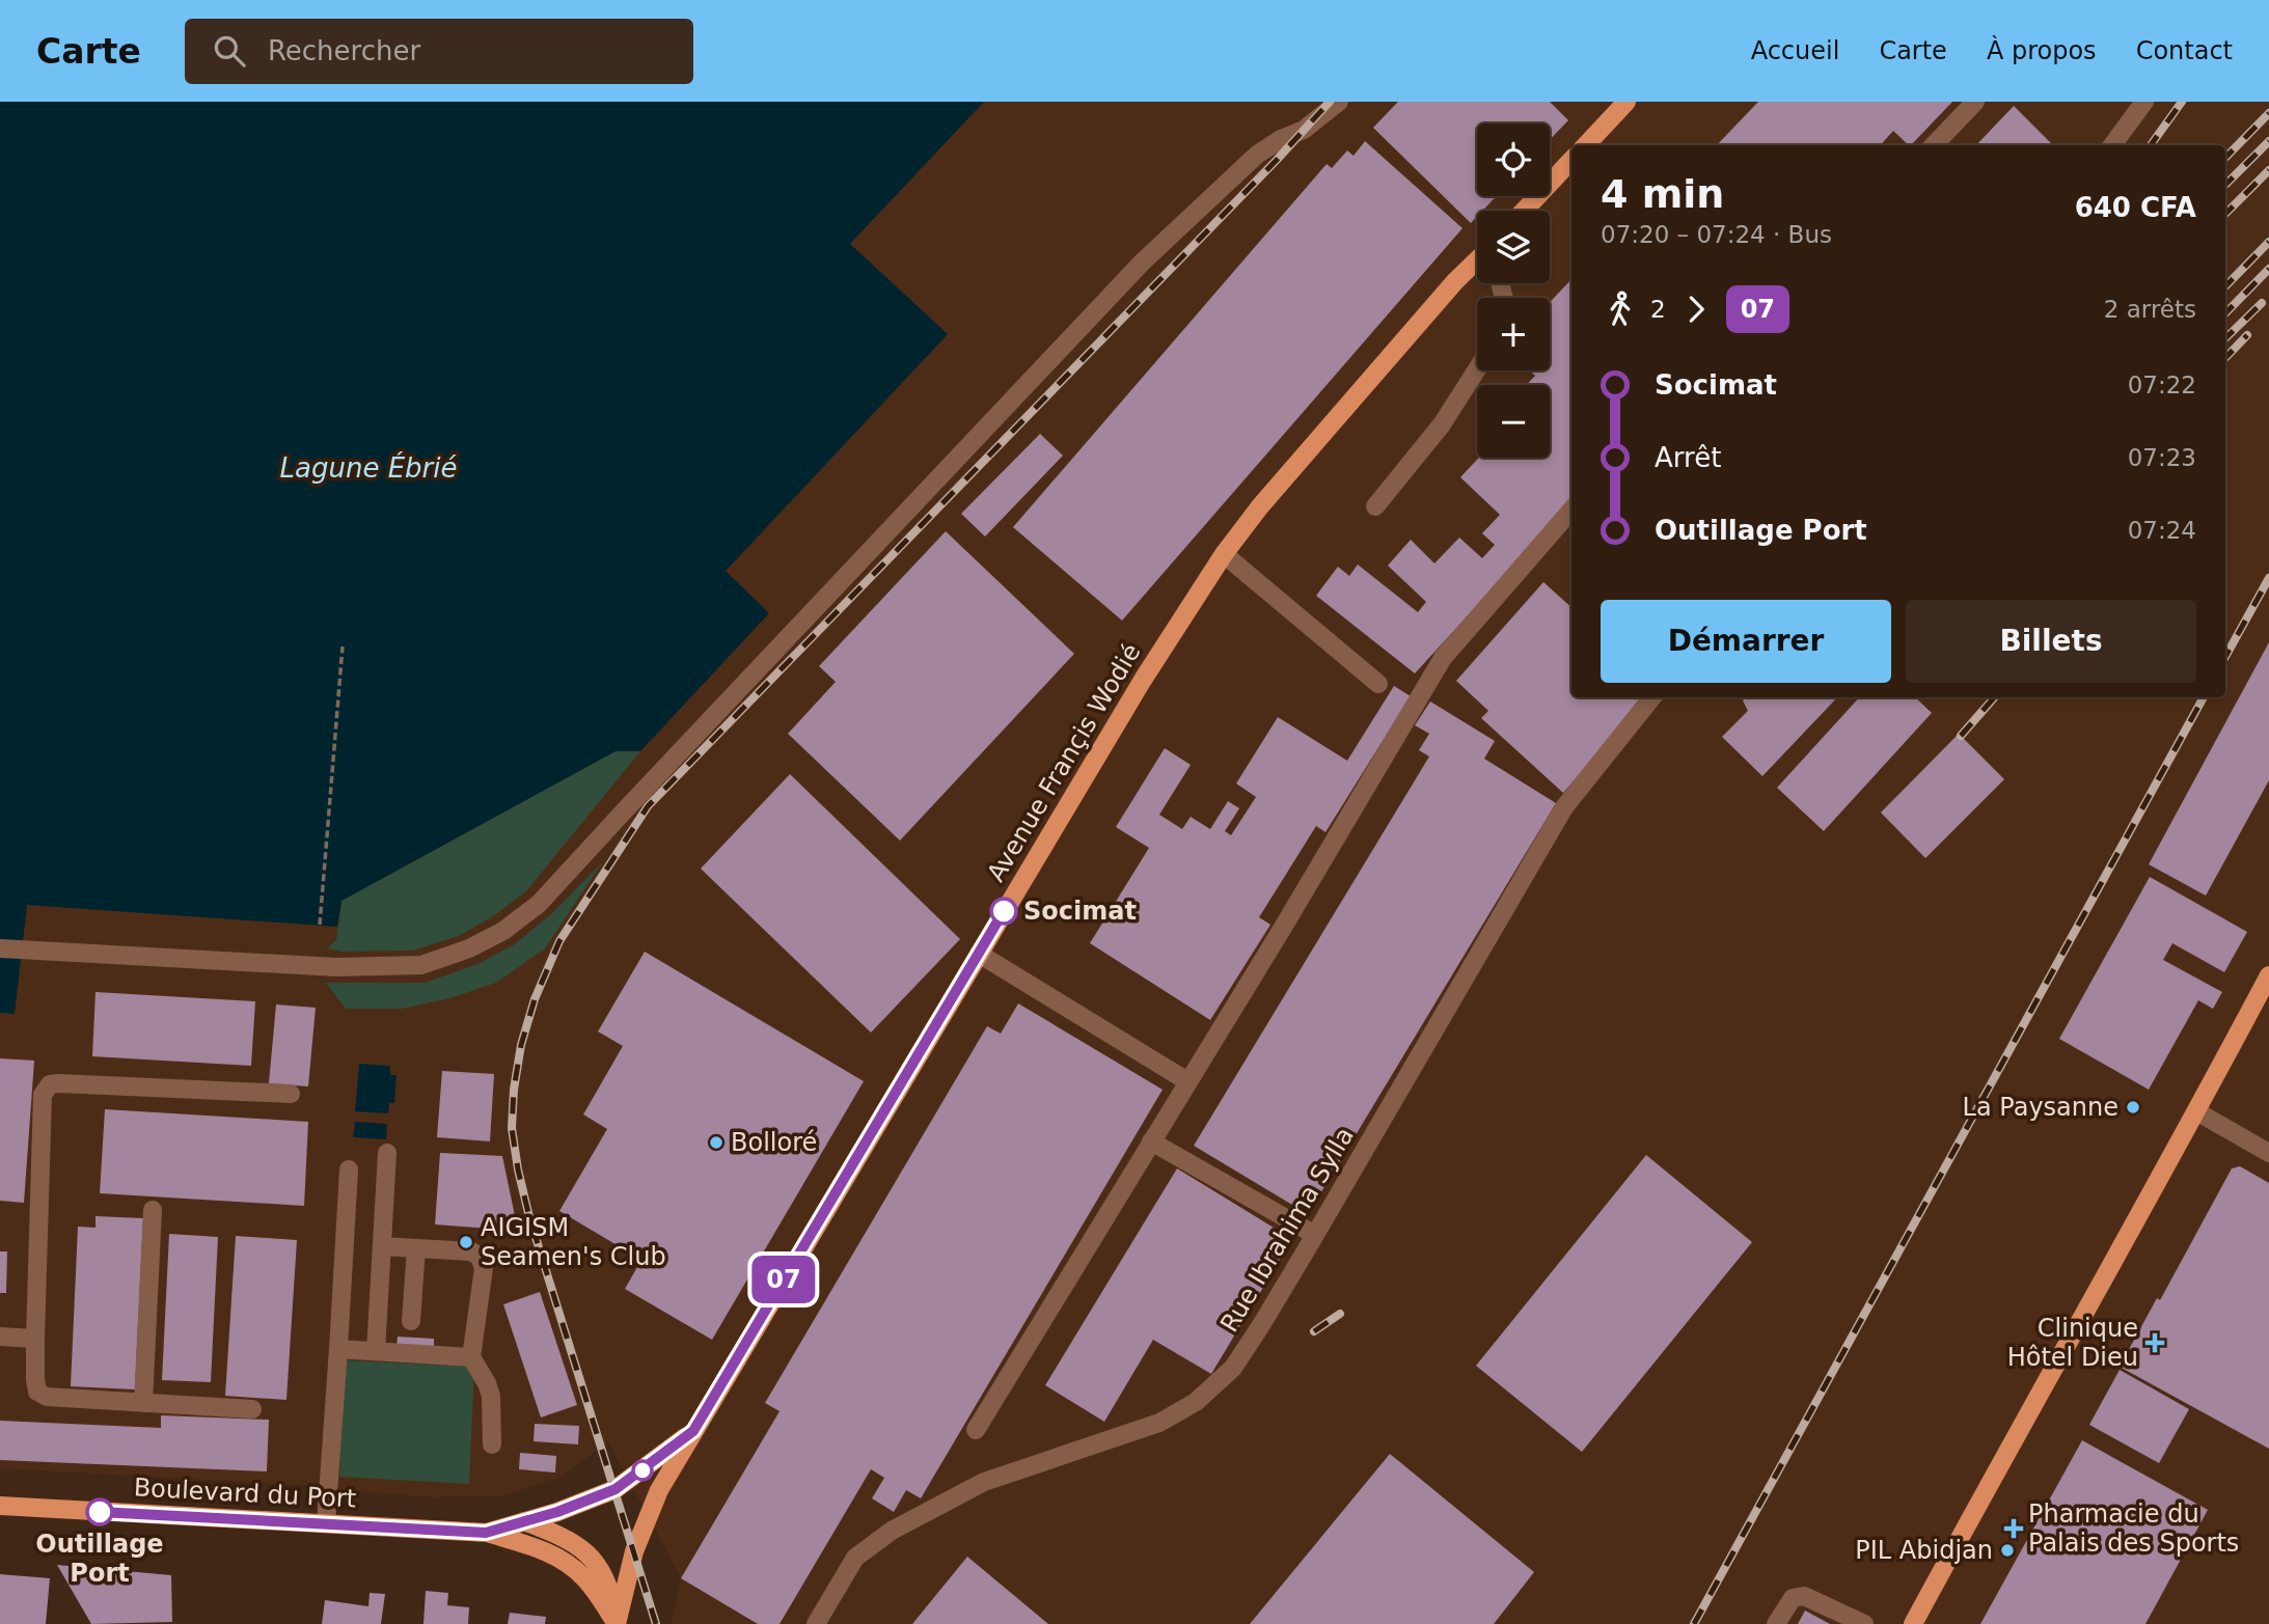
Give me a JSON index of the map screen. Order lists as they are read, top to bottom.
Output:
{
  "streets": {
    "main road": ["Avenue Françis Wodié", "Boulevard du Port"],
    "street": ["Rue Ibrahima Sylla"]
  },
  "crossings": [
    ["Avenue Françis Wodié", "Boulevard du Port"]
  ],
  "water": ["Lagune Ébrié"],
  "places": {
    "other": [
      "Socimat",
      "La Paysanne",
      "Bolloré",
      "AIGISM Seamen's Club",
      "Outillage Port",
      "PIL Abidjan"
    ],
    "health": ["Clinique Hôtel Dieu", "Pharmacie du Palais des Sports"]
  },
  "lines": ["bus line 07"],
  "page": {
    "header": "Carte",
    "search": "Rechercher",
    "nav": [
      "Accueil",
      "Carte",
      "À propos",
      "Contact"
    ],
    "on_map": "07",
    "map_buttons": ["+", "−"],
    "heading": ["4 min", "07:20 – 07:24 · Bus", "640 CFA"],
    "legs": ["2", "07", "2 arrêts"],
    "list": [
      {
        "name": "Socimat",
        "value": "07:22"
      },
      {
        "name": "Arrêt",
        "value": "07:23"
      },
      {
        "name": "Outillage Port",
        "value": "07:24"
      }
    ],
    "buttons": ["Démarrer", "Billets"]
  }
}
